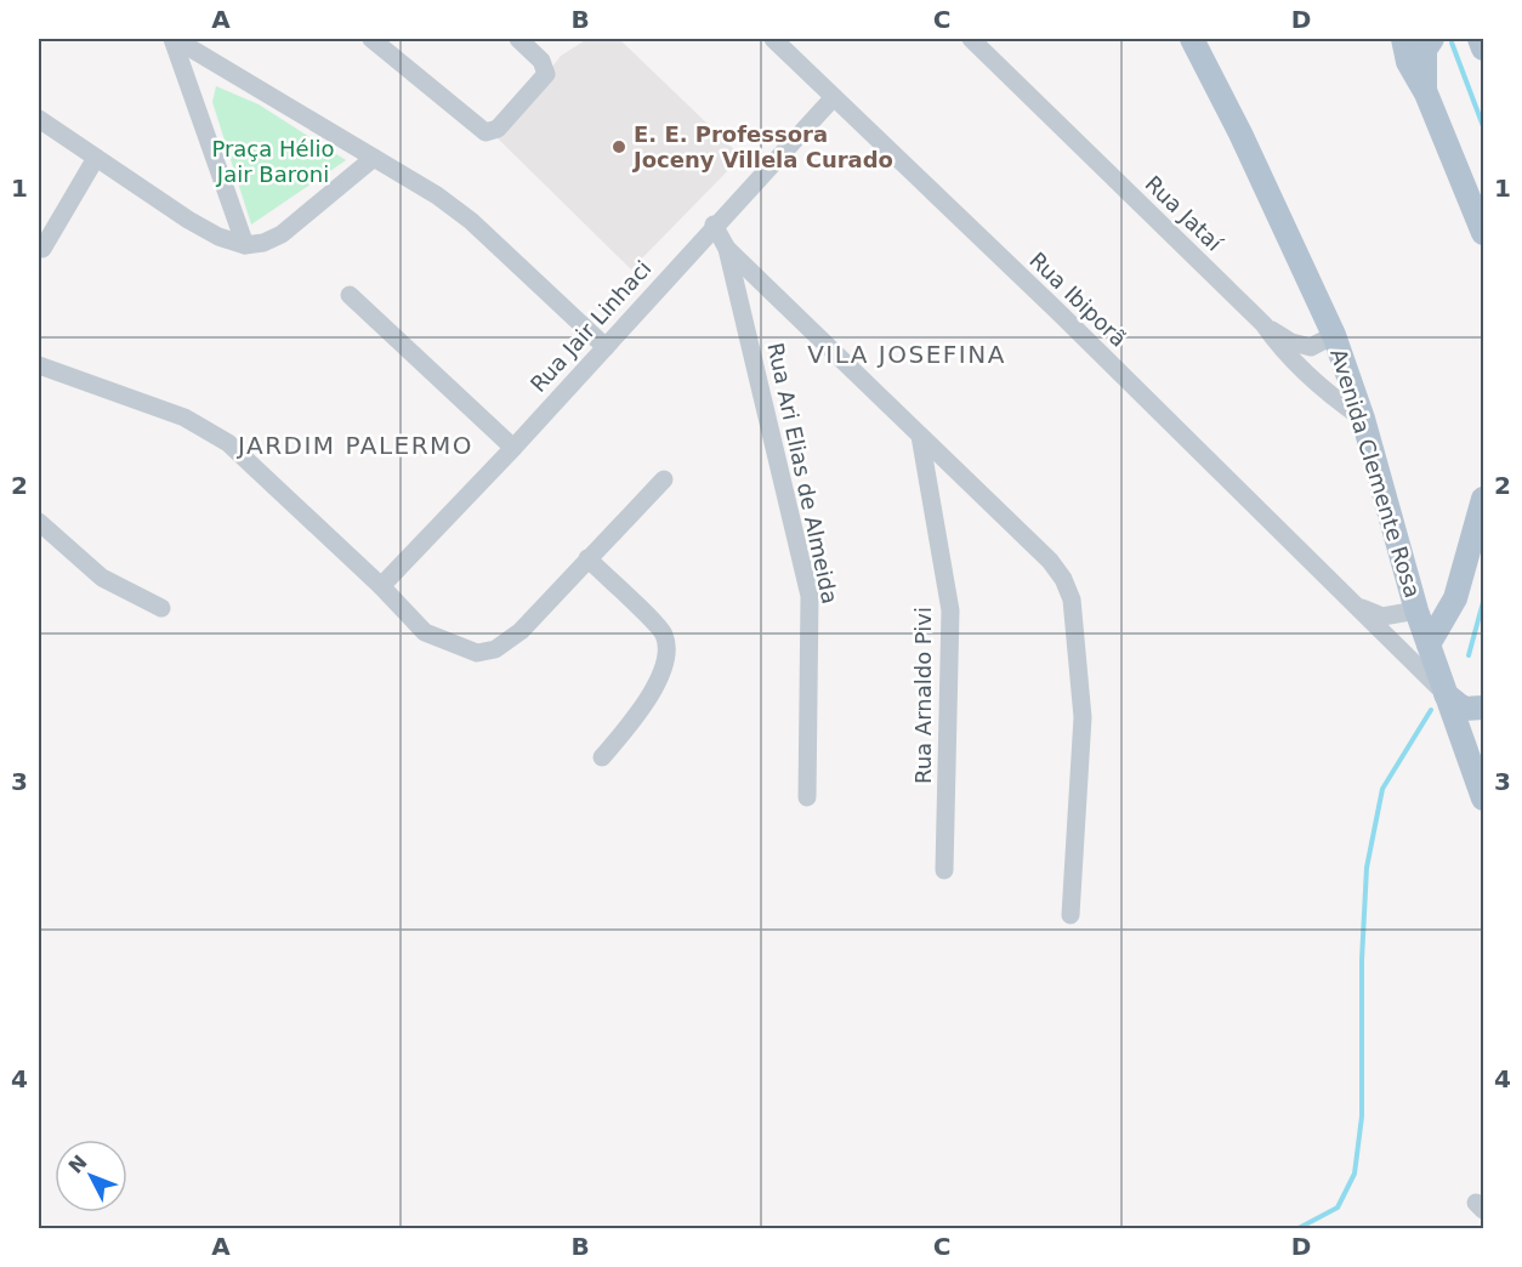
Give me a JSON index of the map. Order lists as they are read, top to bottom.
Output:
{
  "streets": {
    "main road": ["Avenida Clemente Rosa"],
    "street": [
      "Rua Jataí",
      "Rua Ibiporã",
      "Rua Jair Linhaci",
      "Rua Ari Elias de Almeida",
      "Rua Arnaldo Pivi"
    ]
  },
  "crossings": [
    ["Rua Jataí", "Avenida Clemente Rosa"],
    ["Rua Ibiporã", "Rua Jair Linhaci"],
    ["Rua Ibiporã", "Avenida Clemente Rosa"]
  ],
  "districts": ["VILA JOSEFINA", "JARDIM PALERMO"],
  "parks": ["Praça Hélio Jair Baroni"],
  "places": ["E. E. Professora Joceny Villela Curado"],
  "north": "top left",
  "grid": {
    "columns": [
      "A",
      "B",
      "C",
      "D"
    ],
    "rows": [
      "1",
      "2",
      "3",
      "4"
    ]
  }
}
